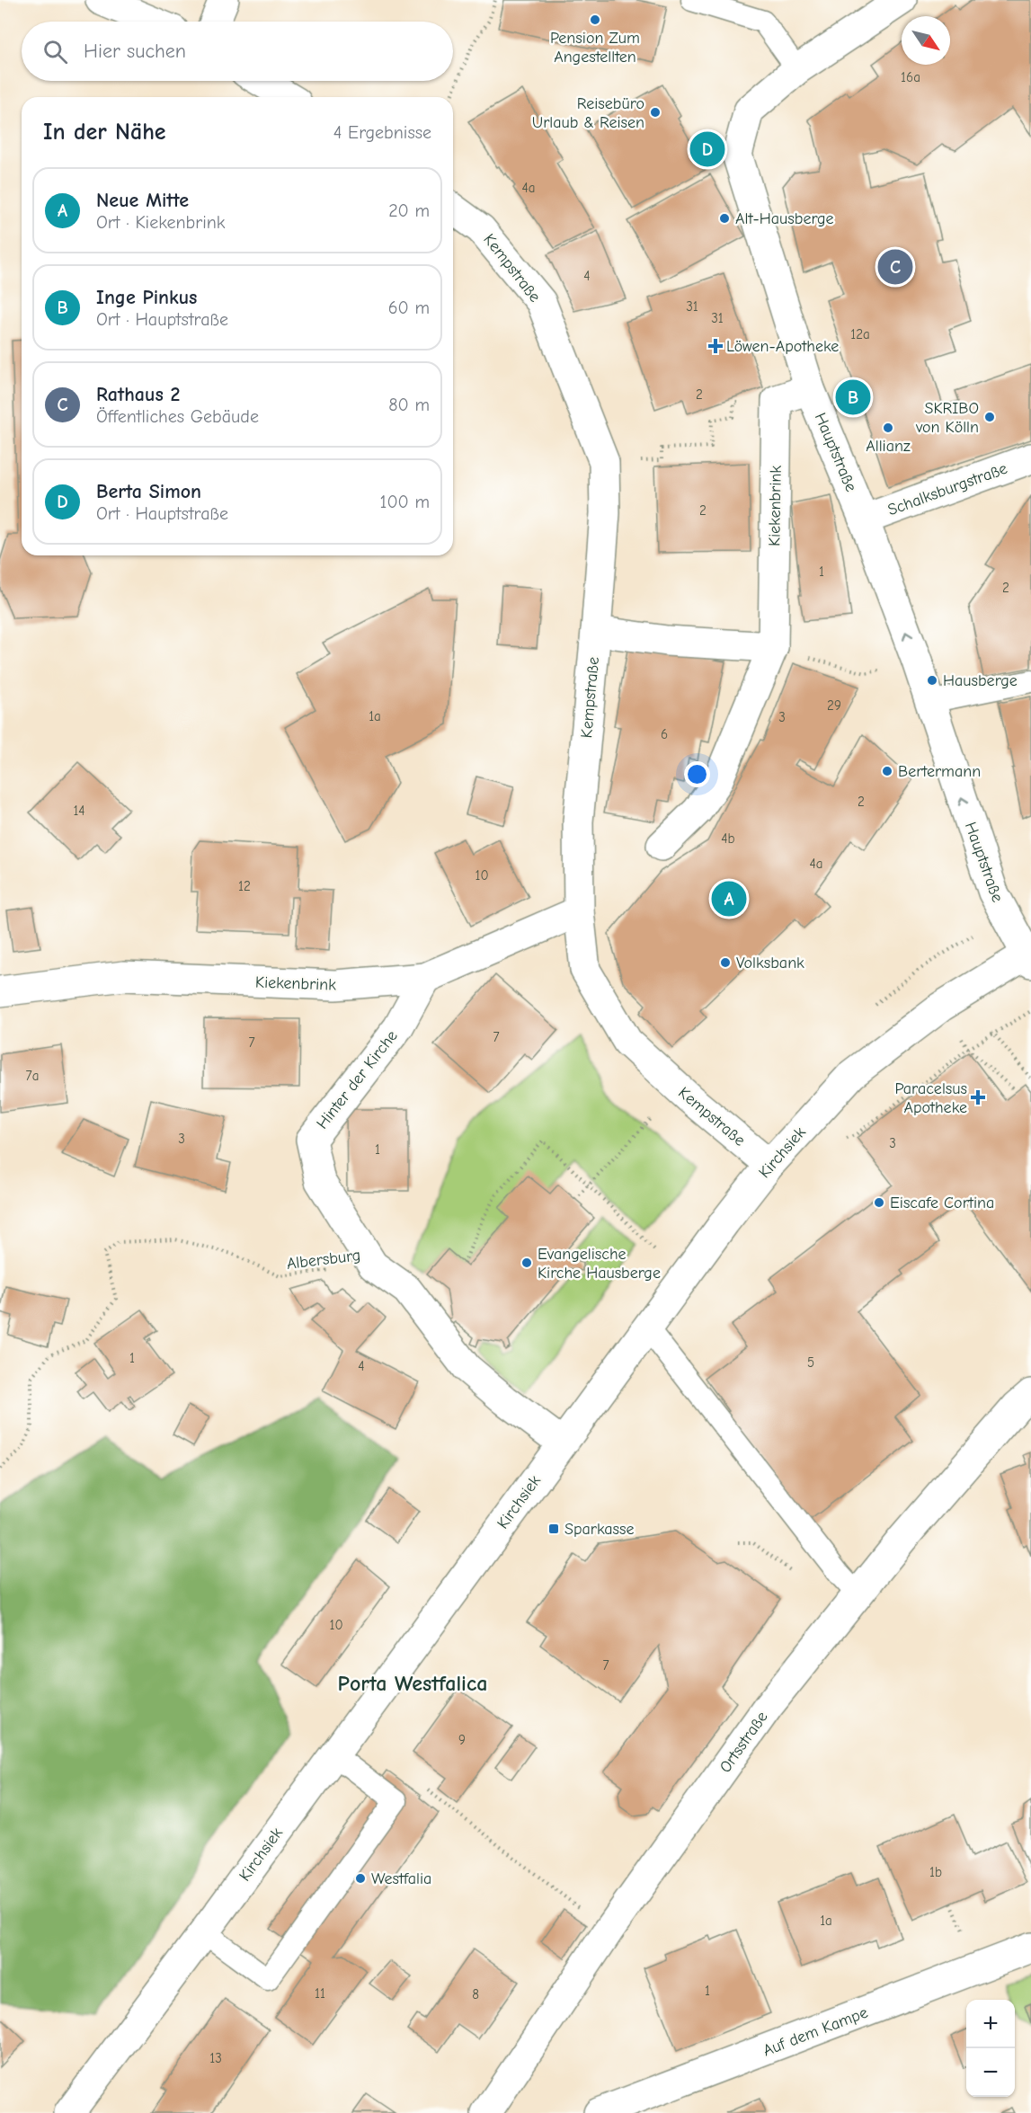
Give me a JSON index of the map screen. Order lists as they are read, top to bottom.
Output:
{
  "streets": {
    "street": [
      "Kempstraße",
      "Hauptstraße",
      "Schalksburgstraße",
      "Kiekenbrink",
      "Hinter der Kirche",
      "Kirchsiek",
      "Ortsstraße",
      "Auf dem Kampe"
    ],
    "path": ["Albersburg"]
  },
  "crossings": [
    ["Kempstraße", "Kiekenbrink"],
    ["Kempstraße", "Kirchsiek"],
    ["Hauptstraße", "Schalksburgstraße"],
    ["Hauptstraße", "Kirchsiek"],
    ["Kiekenbrink", "Hinter der Kirche"],
    ["Hinter der Kirche", "Kirchsiek"],
    ["Hinter der Kirche", "Albersburg"]
  ],
  "one_way": ["Hauptstraße"],
  "districts": ["Porta Westfalica"],
  "places": {
    "other": [
      "Pension Zum Angestellten",
      "Reisebüro Urlaub & Reisen",
      "Alt-Hausberge",
      "SKRIBO von Kölln",
      "Allianz",
      "Hausberge",
      "Bertermann",
      "Volksbank",
      "Eiscafe Cortina",
      "Evangelische Kirche Hausberge",
      "Westfalia"
    ],
    "health": ["Löwen-Apotheke", "Paracelsus Apotheke"],
    "transit": ["Sparkasse"]
  },
  "house_numbers": [
    "16a",
    "4a",
    "4",
    "31",
    "31",
    "12a",
    "2",
    "2",
    "1",
    "2",
    "29",
    "1a",
    "3",
    "6",
    "2",
    "14",
    "4b",
    "4a",
    "10",
    "12",
    "7",
    "7",
    "7a",
    "3",
    "3",
    "1",
    "1",
    "5",
    "4",
    "10",
    "7",
    "9",
    "1b",
    "1a",
    "1",
    "11",
    "8",
    "13"
  ],
  "north": "bottom right",
  "page": {
    "search": "Hier suchen",
    "heading": ["In der Nähe", "4 Ergebnisse"],
    "pins": [
      "D",
      "C",
      "B",
      "A"
    ],
    "list": [
      {
        "mark": "A",
        "name": "Neue Mitte",
        "note": "Ort · Kiekenbrink",
        "value": "20 m"
      },
      {
        "mark": "B",
        "name": "Inge Pinkus",
        "note": "Ort · Hauptstraße",
        "value": "60 m"
      },
      {
        "mark": "C",
        "name": "Rathaus 2",
        "note": "Öffentliches Gebäude",
        "value": "80 m"
      },
      {
        "mark": "D",
        "name": "Berta Simon",
        "note": "Ort · Hauptstraße",
        "value": "100 m"
      }
    ],
    "map_buttons": ["+", "−"]
  }
}
